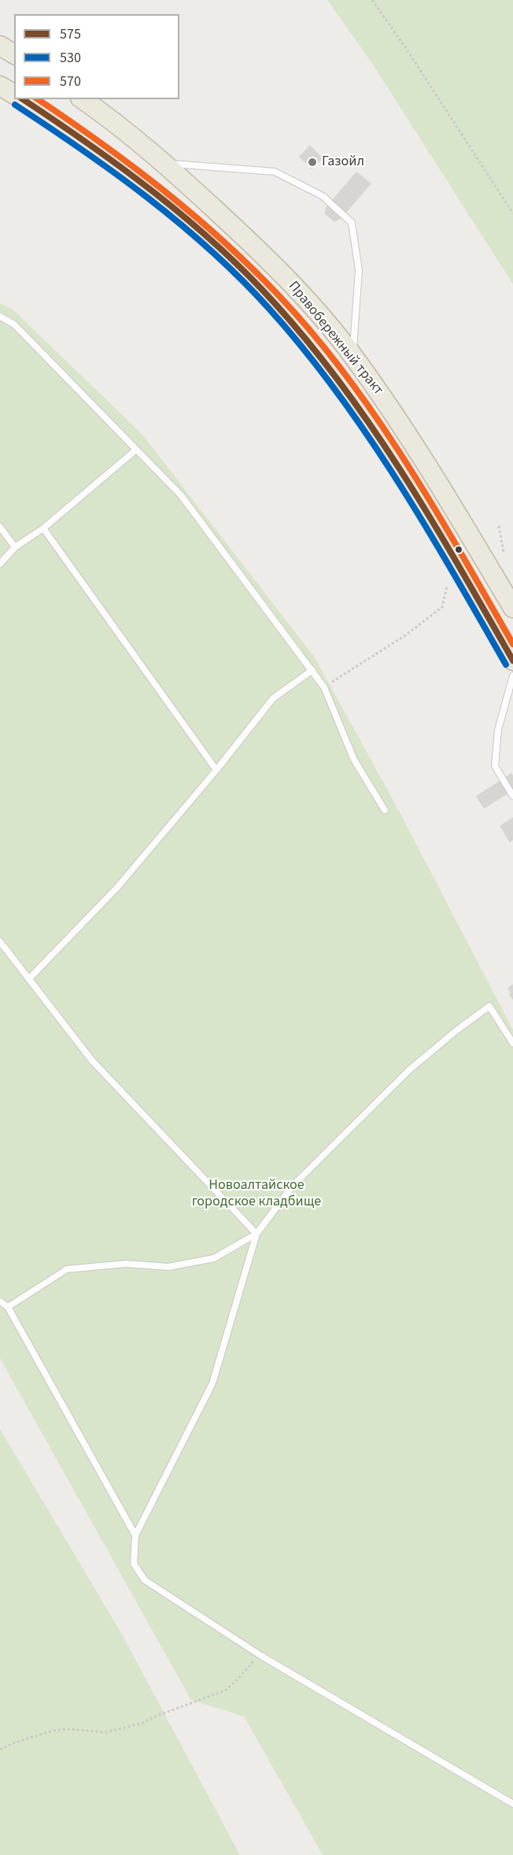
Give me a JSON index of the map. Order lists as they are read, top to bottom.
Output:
{
  "streets": {
    "highway": ["Правобережный тракт"]
  },
  "parks": ["Новоалтайское городское кладбище"],
  "places": ["Газойл"],
  "lines": ["transit line 575", "transit line 570", "transit line 530"],
  "legend": ["575", "530", "570"]
}
